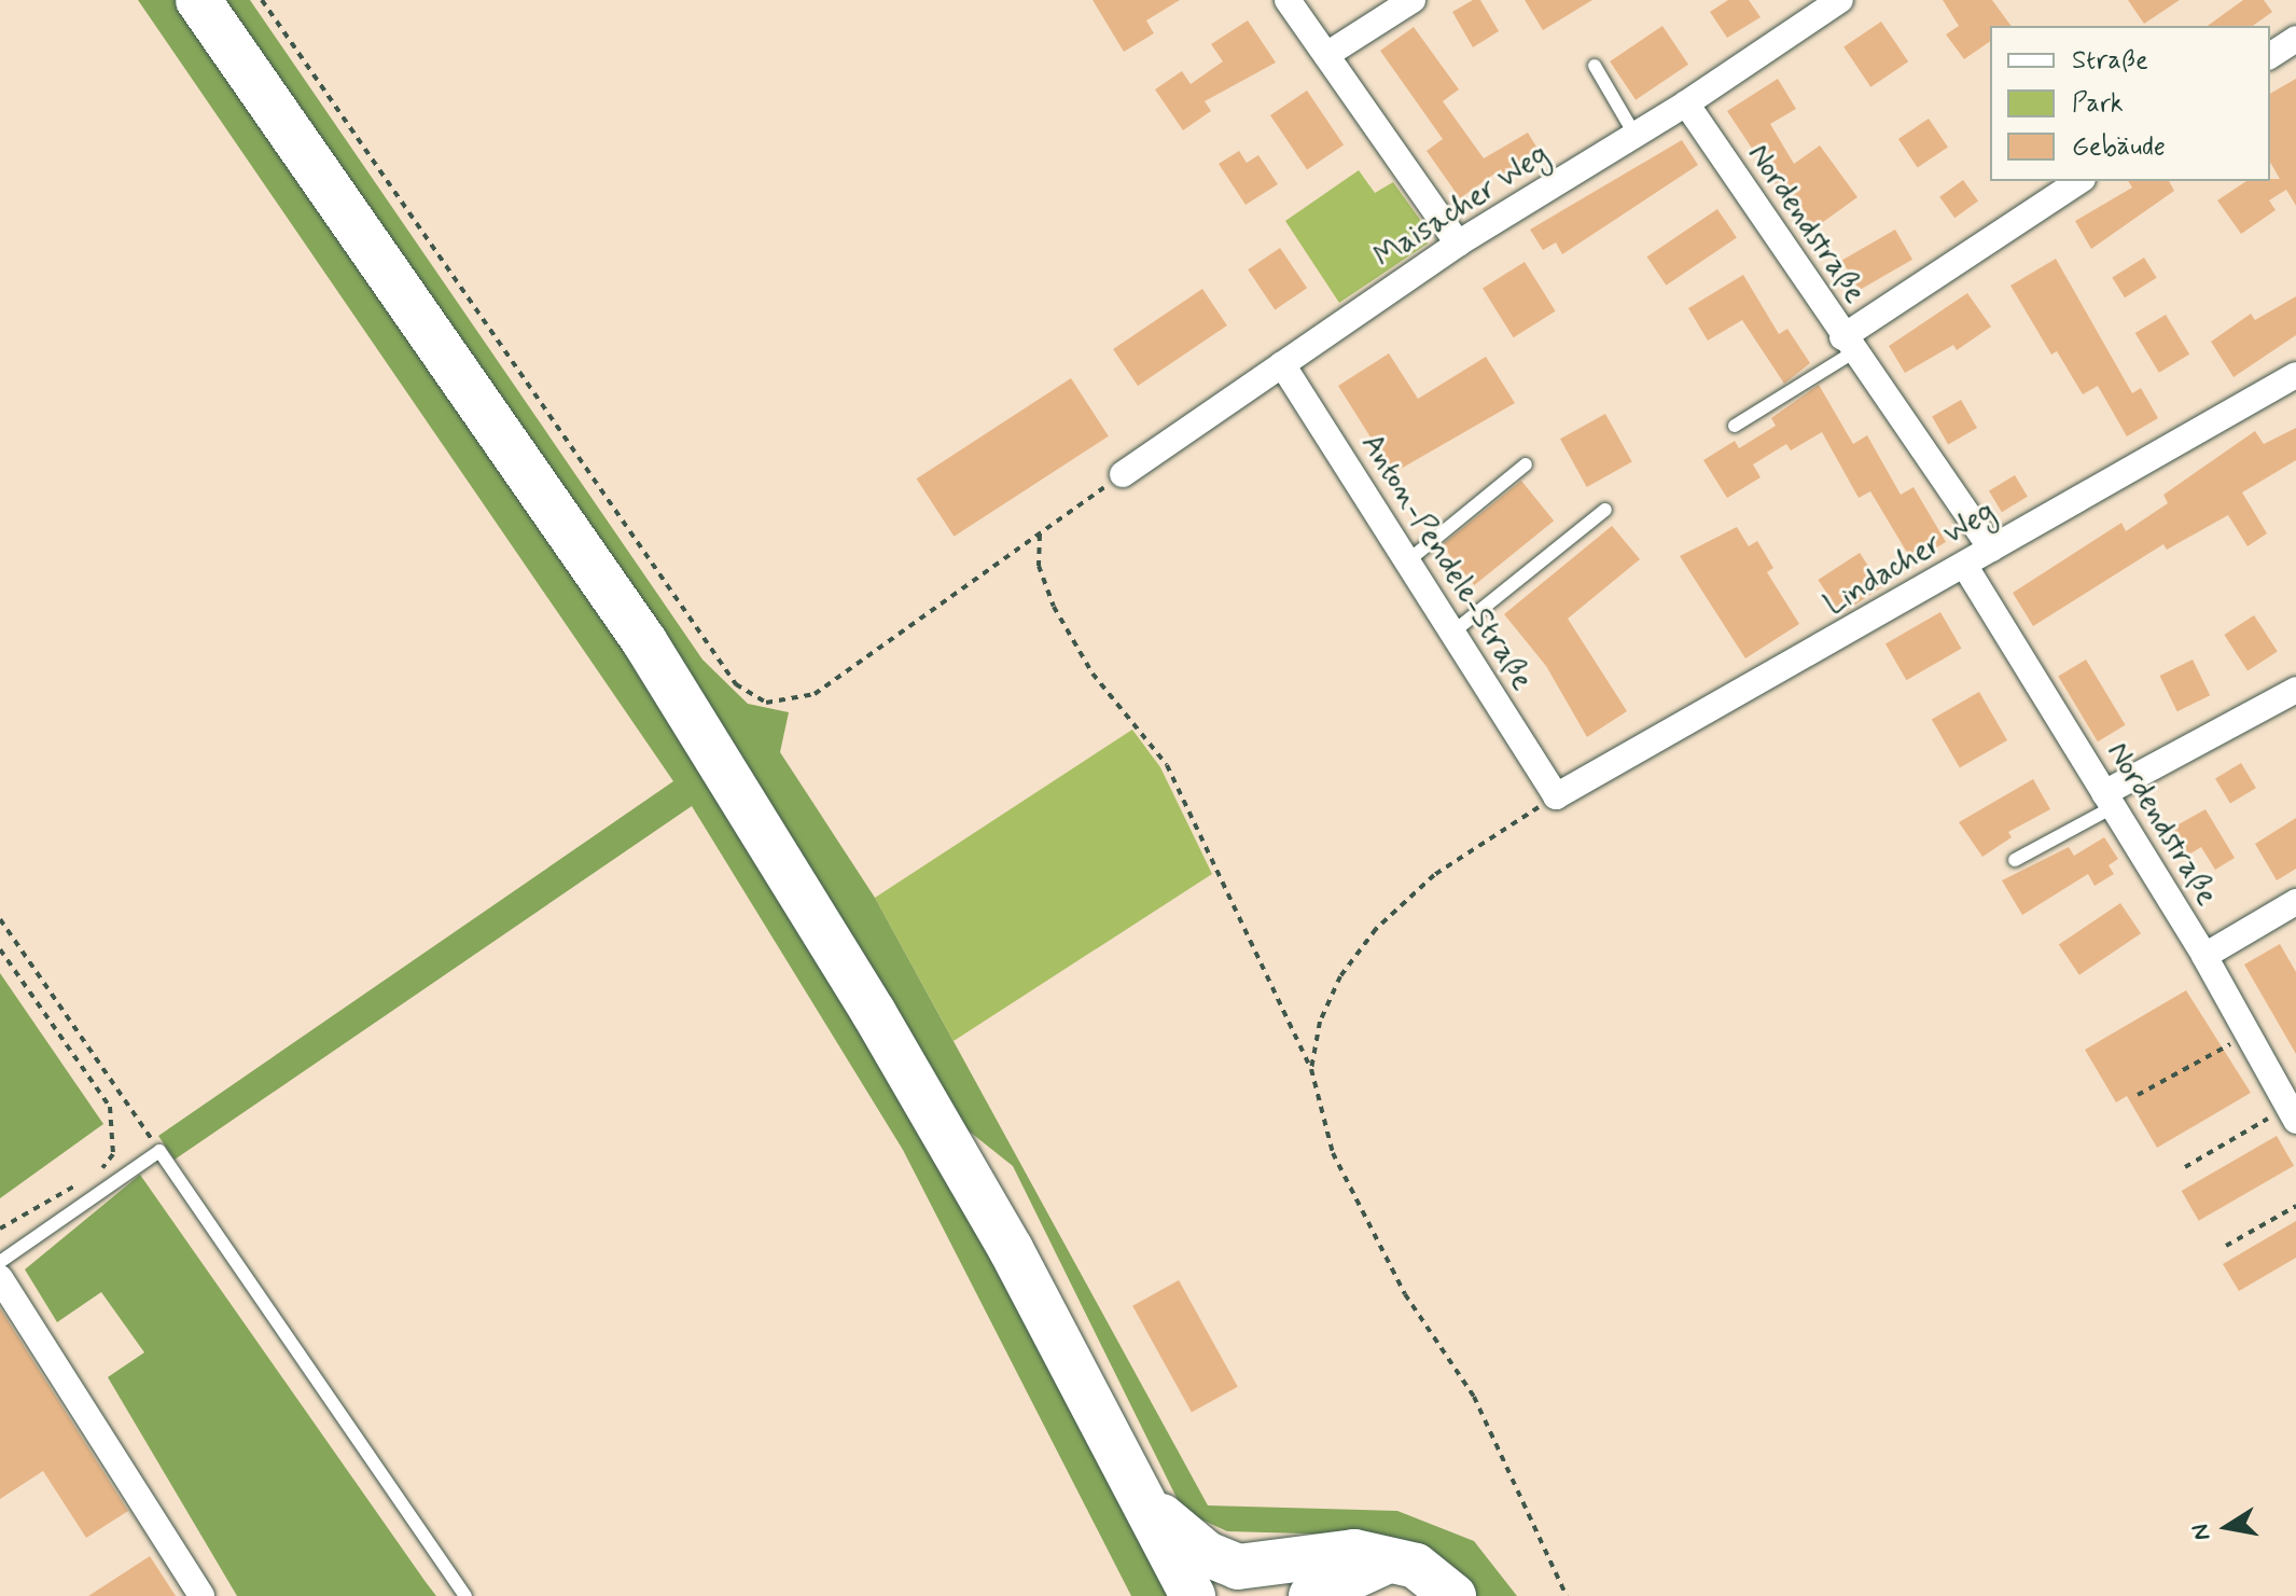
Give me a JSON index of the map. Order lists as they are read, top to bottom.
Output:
{
  "streets": {
    "street": [
      "Maisacher Weg",
      "Nordendstraße",
      "Lindacher Weg",
      "Anton-Pendele-Straße"
    ]
  },
  "crossings": [
    ["Maisacher Weg", "Nordendstraße"],
    ["Maisacher Weg", "Anton-Pendele-Straße"],
    ["Nordendstraße", "Lindacher Weg"],
    ["Lindacher Weg", "Anton-Pendele-Straße"]
  ],
  "legend": ["Straße", "Park", "Gebäude"],
  "north": "left"
}
